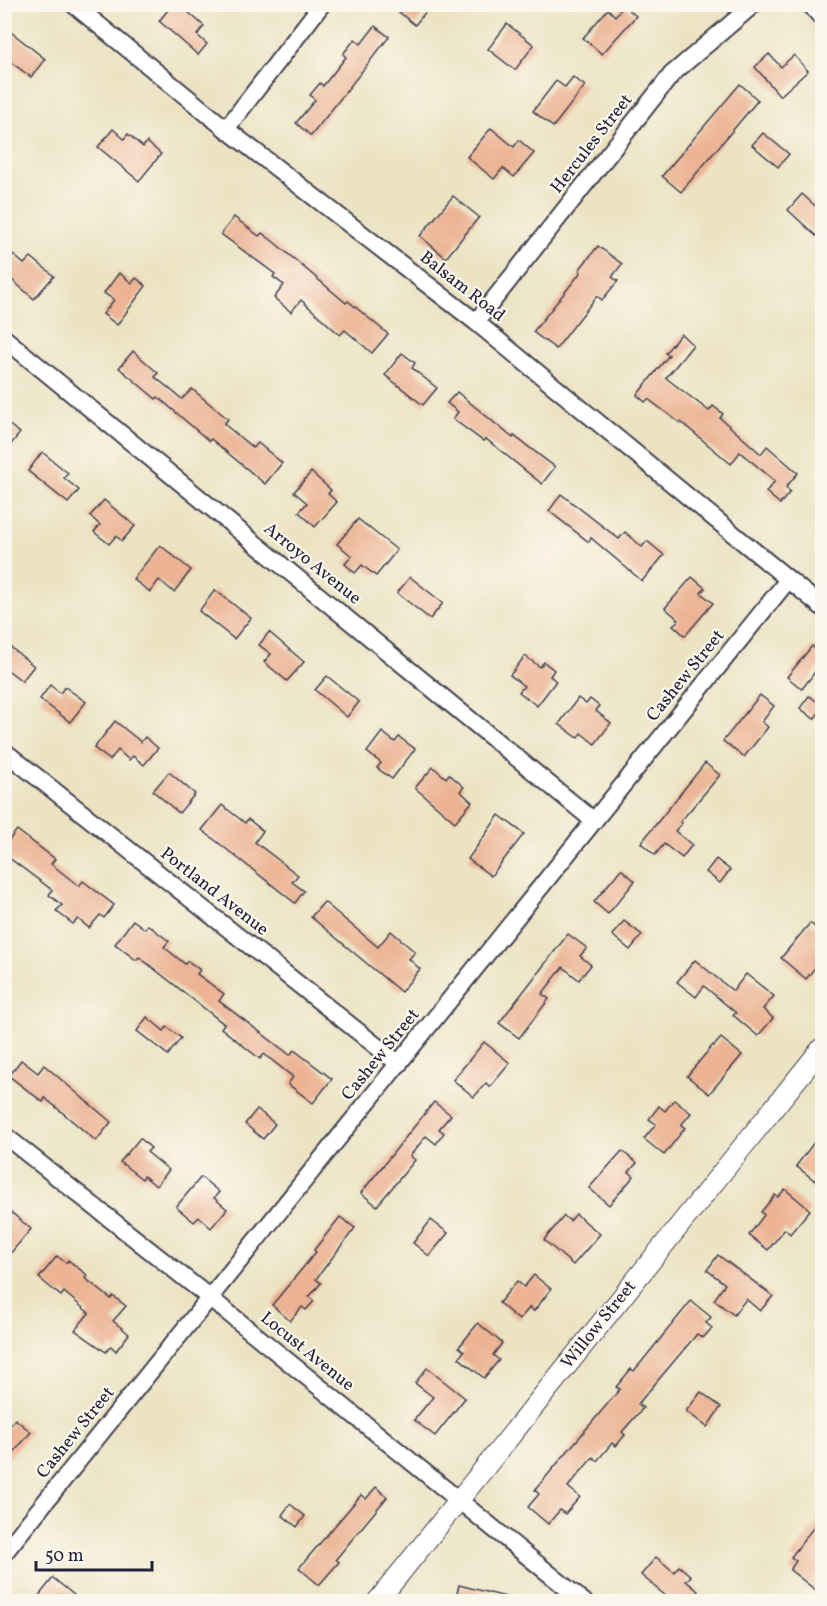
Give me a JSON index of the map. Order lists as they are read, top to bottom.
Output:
{
  "streets": {
    "street": [
      "Hercules Street",
      "Balsam Road",
      "Arroyo Avenue",
      "Cashew Street",
      "Portland Avenue",
      "Willow Street",
      "Locust Avenue"
    ]
  },
  "crossings": [
    ["Hercules Street", "Balsam Road"],
    ["Balsam Road", "Cashew Street"],
    ["Arroyo Avenue", "Cashew Street"],
    ["Cashew Street", "Portland Avenue"],
    ["Cashew Street", "Locust Avenue"],
    ["Willow Street", "Locust Avenue"]
  ],
  "scale_bar": "50 m"
}
